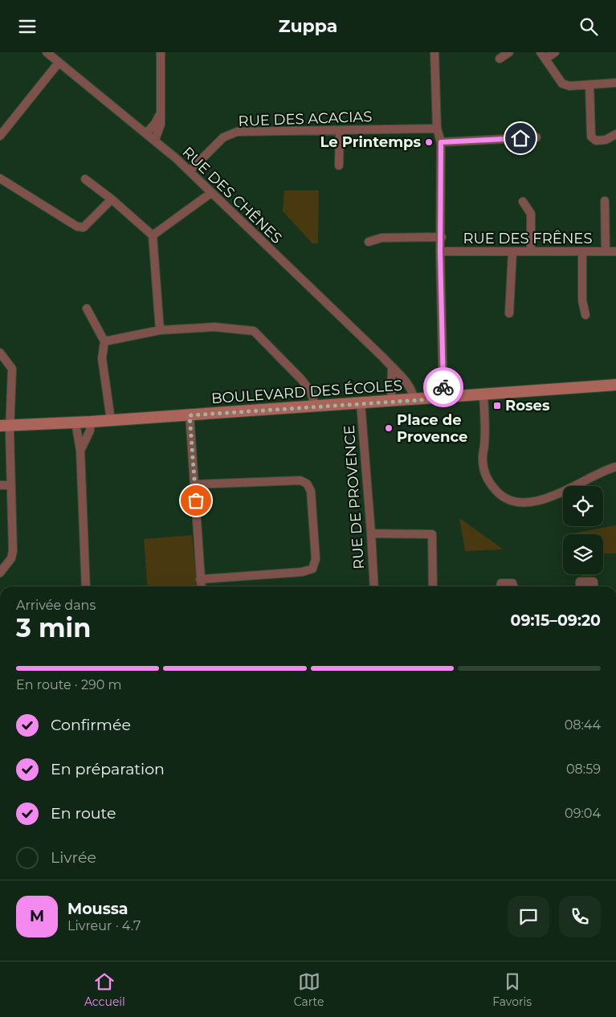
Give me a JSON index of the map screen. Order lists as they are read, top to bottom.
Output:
{
  "streets": {
    "street": [
      "RUE DES ACACIAS",
      "RUE DES CHÊNES",
      "RUE DES FRÊNES",
      "BOULEVARD DES ÉCOLES",
      "RUE DE PROVENCE"
    ]
  },
  "crossings": [
    ["RUE DES ACACIAS", "RUE DES CHÊNES"],
    ["RUE DES CHÊNES", "BOULEVARD DES ÉCOLES"],
    ["BOULEVARD DES ÉCOLES", "RUE DE PROVENCE"]
  ],
  "places": {
    "other": ["Le Printemps", "Place de Provence"],
    "transit": ["Roses"]
  },
  "page": {
    "header": "Zuppa",
    "heading": ["3 min", "Arrivée dans", "09:15–09:20"],
    "panel": ["Moussa", "Livreur · 4.7"],
    "bar": "En route · 290 m",
    "list": [
      ["Confirmée", "08:44"],
      ["En préparation", "08:59"],
      ["En route", "09:04"],
      "Livrée"
    ],
    "round": "M",
    "tabs": ["Accueil", "Carte", "Favoris"]
  }
}
